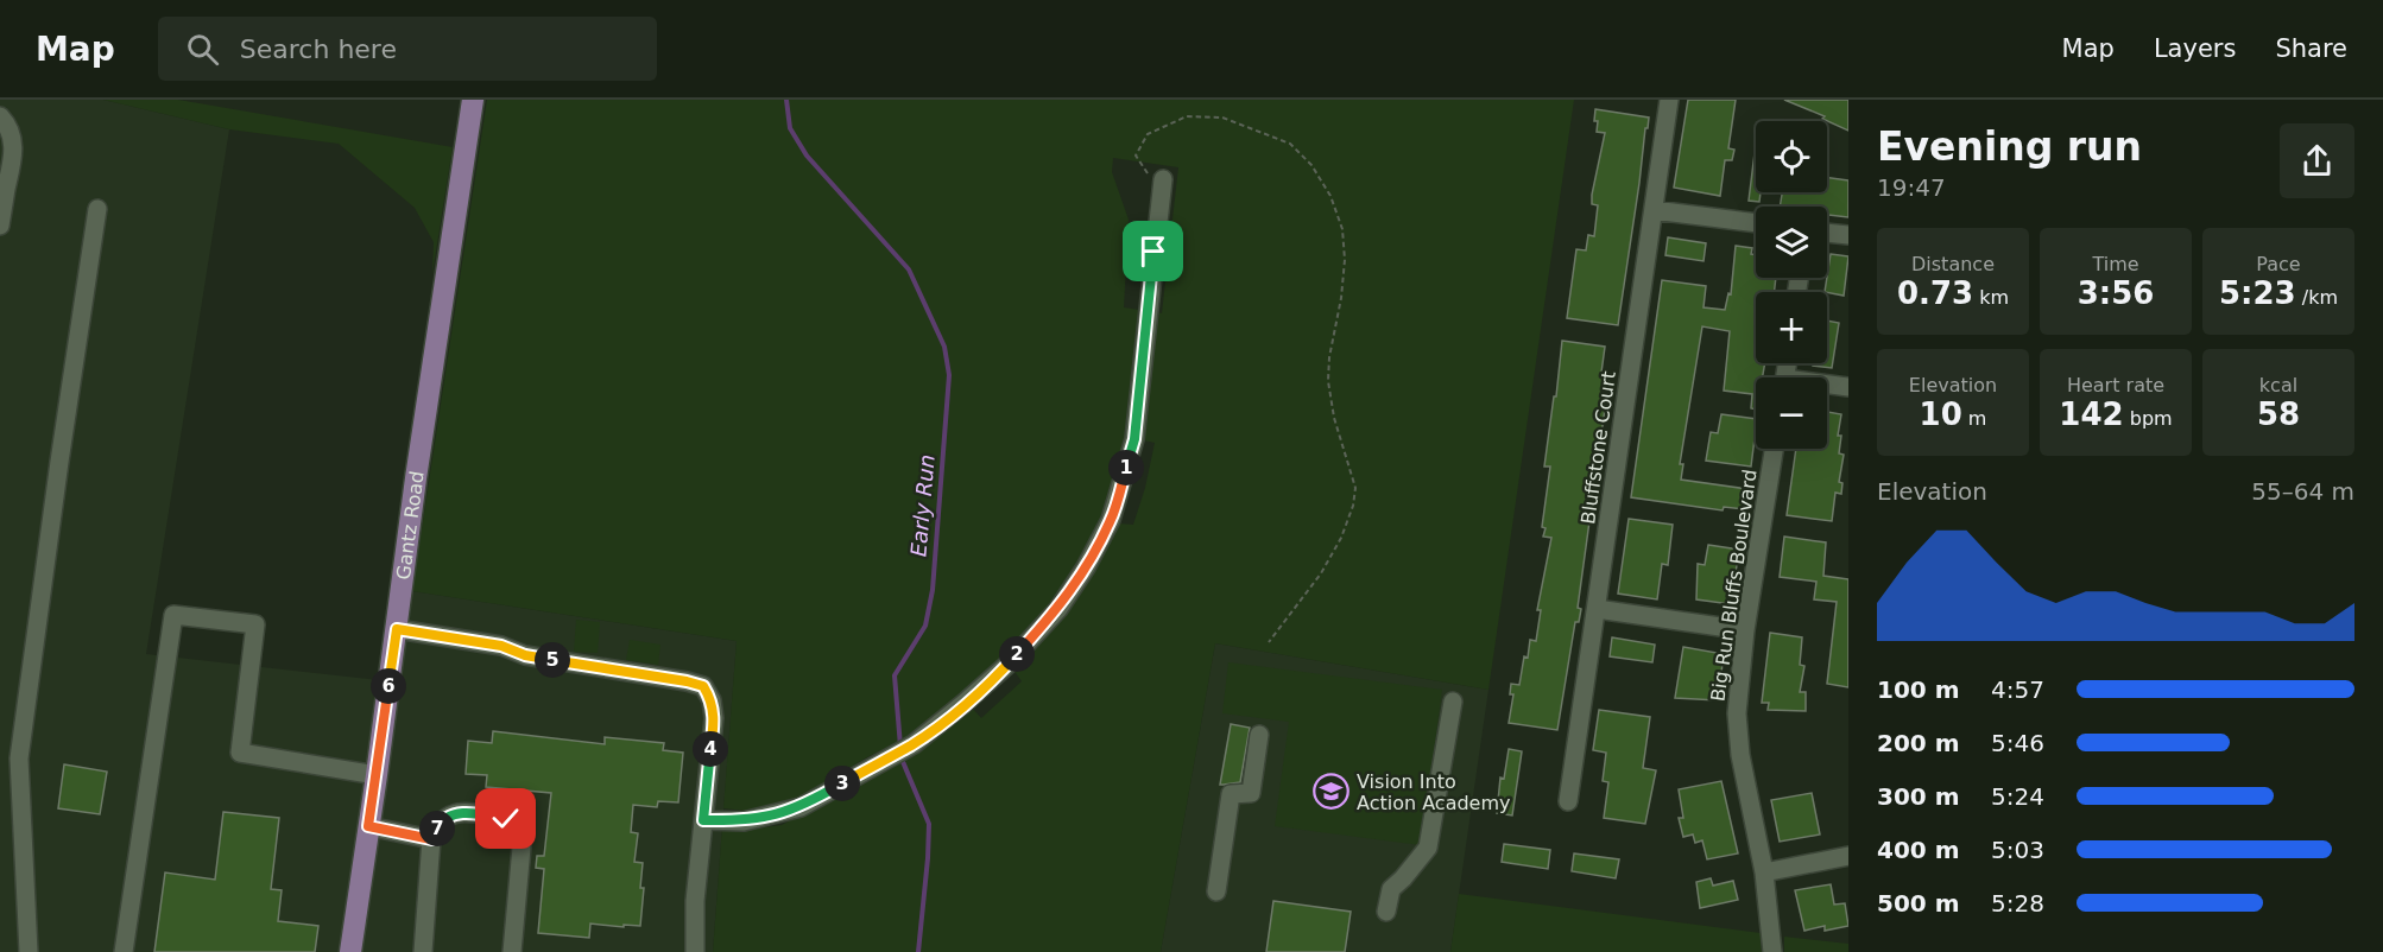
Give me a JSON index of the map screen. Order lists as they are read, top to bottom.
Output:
{
  "streets": {
    "main road": ["Gantz Road"],
    "street": ["Bluffstone Court", "Big Run Bluffs Boulevard"]
  },
  "water": ["Early Run"],
  "places": {
    "school or university": ["Vision Into Action Academy"]
  },
  "page": {
    "header": "Map",
    "search": "Search here",
    "nav": ["Map", "Layers", "Share"],
    "heading": ["Evening run", "19:47"],
    "map_buttons": ["+", "−"],
    "stats": [
      ["Distance", "0.73 km"],
      ["Time", "3:56"],
      ["Pace", "5:23 /km"],
      ["Elevation", "10 m"],
      ["Heart rate", "142 bpm"],
      ["kcal", "58"]
    ],
    "pins": [
      "1",
      "2",
      "5",
      "6",
      "4",
      "3",
      "7"
    ],
    "chart": ["Elevation", "55–64 m"],
    "list": [
      {
        "name": "100 m",
        "note": "4:57"
      },
      {
        "name": "200 m",
        "note": "5:46"
      },
      {
        "name": "300 m",
        "note": "5:24"
      },
      {
        "name": "400 m",
        "note": "5:03"
      },
      {
        "name": "500 m",
        "note": "5:28"
      }
    ]
  }
}
